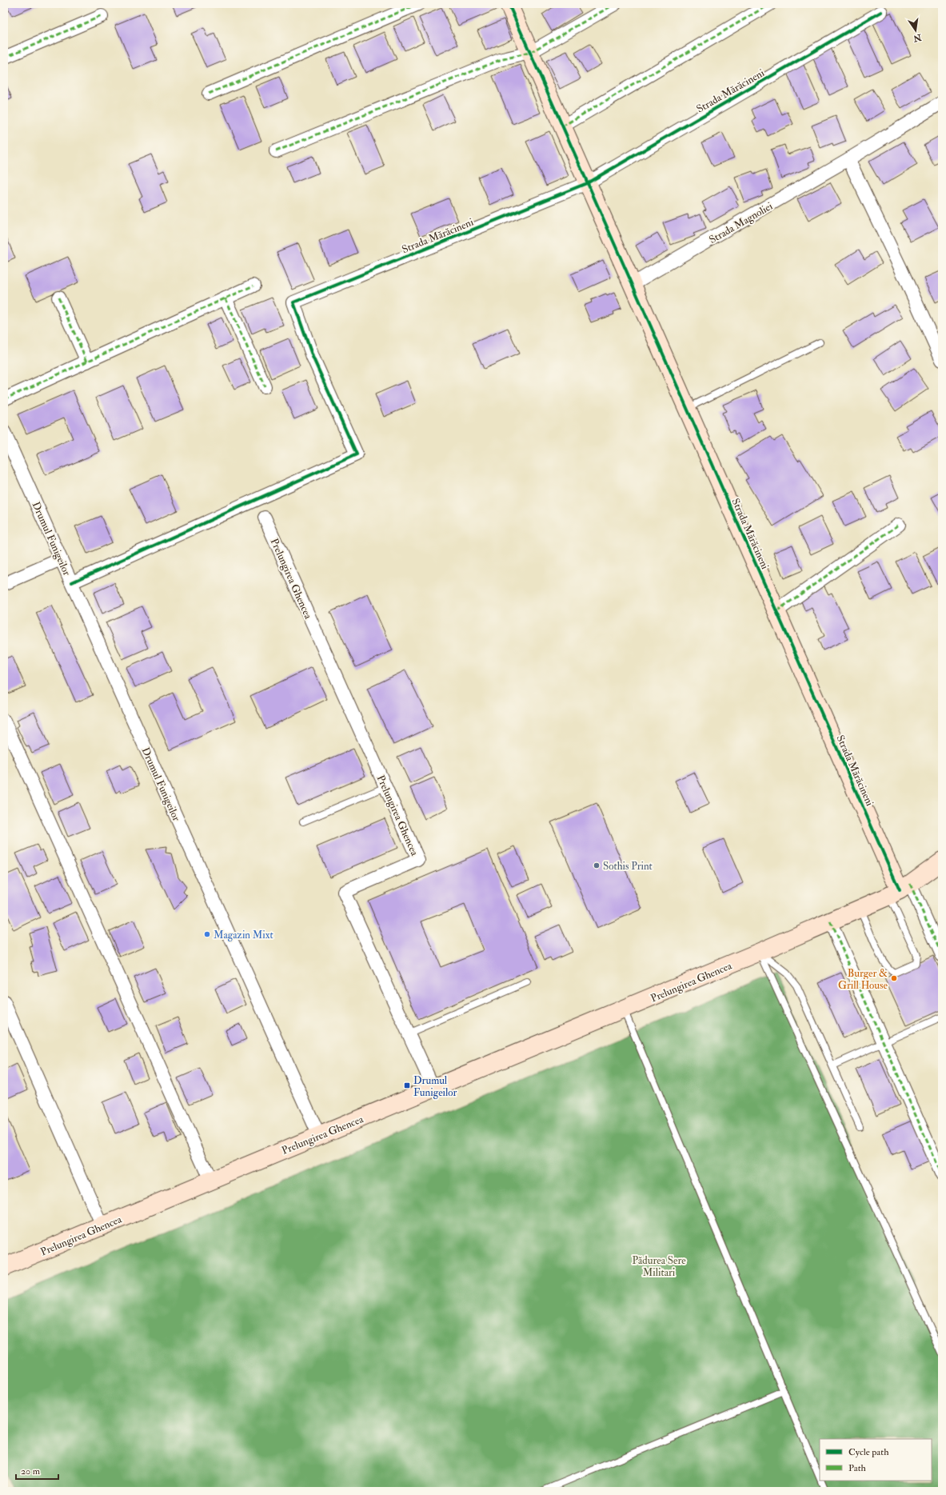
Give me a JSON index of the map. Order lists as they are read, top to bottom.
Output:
{
  "streets": {
    "main road": ["Strada Mărăcineni", "Prelungirea Ghencea"],
    "street": ["Strada Magnoliei", "Drumul Funigeilor"]
  },
  "crossings": [
    ["Strada Mărăcineni", "Strada Magnoliei"],
    ["Strada Mărăcineni", "Drumul Funigeilor"],
    ["Strada Mărăcineni", "Prelungirea Ghencea"],
    ["Drumul Funigeilor", "Prelungirea Ghencea"]
  ],
  "parks": ["Pădurea Sere Militari"],
  "places": {
    "other": ["Sothis Print", "Magazin Mixt", "Burger & Grill House"],
    "transit": ["Drumul Funigeilor"]
  },
  "legend": ["Cycle path", "Path"],
  "scale_bar": "20 m",
  "north": "bottom"
}
